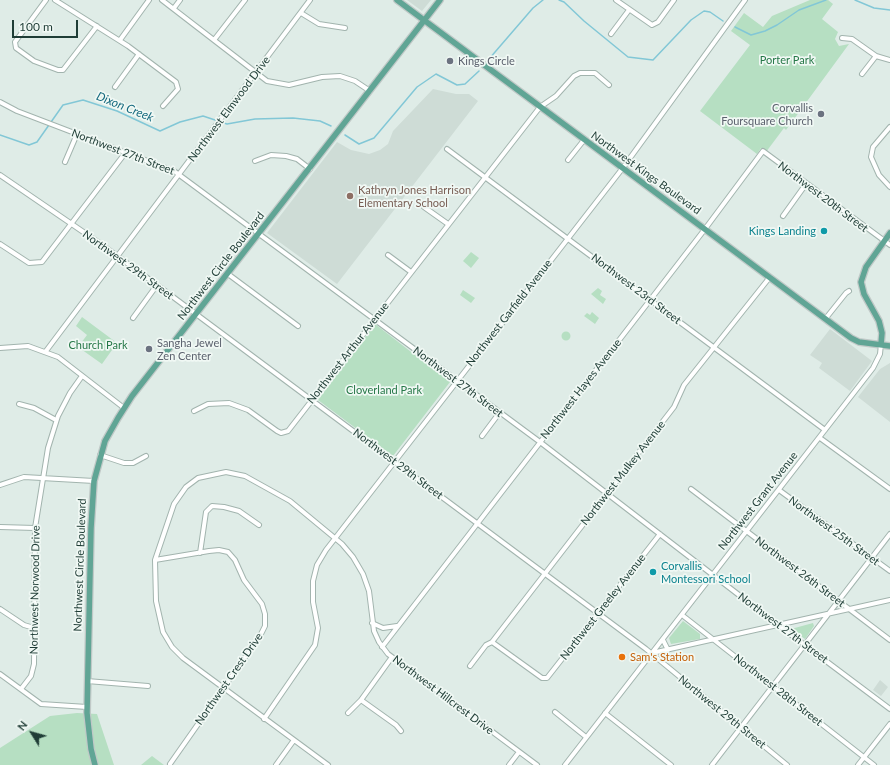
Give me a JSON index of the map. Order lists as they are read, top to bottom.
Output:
{
  "streets": {
    "main road": ["Northwest Kings Boulevard", "Northwest Circle Boulevard", "Northwest Grant Avenue"],
    "street": [
      "Northwest Elmwood Drive",
      "Northwest 27th Street",
      "Northwest 20th Street",
      "Northwest 29th Street",
      "Northwest 23rd Street",
      "Northwest Garfield Avenue",
      "Northwest Arthur Avenue",
      "Northwest Hayes Avenue",
      "Northwest Mulkey Avenue",
      "Northwest 25th Street",
      "Northwest 26th Street",
      "Northwest Norwood Drive",
      "Northwest Greeley Avenue",
      "Northwest Crest Drive",
      "Northwest 28th Street",
      "Northwest Hillcrest Drive"
    ]
  },
  "crossings": [
    ["Northwest Elmwood Drive", "Northwest 27th Street"],
    ["Northwest Elmwood Drive", "Northwest 29th Street"],
    ["Northwest 27th Street", "Northwest Circle Boulevard"],
    ["Northwest 27th Street", "Northwest Garfield Avenue"],
    ["Northwest 27th Street", "Northwest Arthur Avenue"],
    ["Northwest 27th Street", "Northwest Hayes Avenue"],
    ["Northwest 27th Street", "Northwest Mulkey Avenue"],
    ["Northwest 27th Street", "Northwest Grant Avenue"],
    ["Northwest 27th Street", "Northwest Greeley Avenue"],
    ["Northwest Kings Boulevard", "Northwest Circle Boulevard"],
    ["Northwest Kings Boulevard", "Northwest Garfield Avenue"],
    ["Northwest Kings Boulevard", "Northwest Arthur Avenue"],
    ["Northwest Kings Boulevard", "Northwest Hayes Avenue"],
    ["Northwest Kings Boulevard", "Northwest Mulkey Avenue"],
    ["Northwest Kings Boulevard", "Northwest Grant Avenue"],
    ["Northwest 20th Street", "Northwest Hayes Avenue"],
    ["Northwest 20th Street", "Northwest Grant Avenue"],
    ["Northwest 29th Street", "Northwest Circle Boulevard"],
    ["Northwest 29th Street", "Northwest Garfield Avenue"],
    ["Northwest 29th Street", "Northwest Arthur Avenue"],
    ["Northwest 29th Street", "Northwest Hayes Avenue"],
    ["Northwest 29th Street", "Northwest Mulkey Avenue"],
    ["Northwest 29th Street", "Northwest Grant Avenue"],
    ["Northwest 29th Street", "Northwest Greeley Avenue"],
    ["Northwest 23rd Street", "Northwest Garfield Avenue"],
    ["Northwest 23rd Street", "Northwest Arthur Avenue"],
    ["Northwest 23rd Street", "Northwest Hayes Avenue"],
    ["Northwest 23rd Street", "Northwest Mulkey Avenue"],
    ["Northwest 23rd Street", "Northwest Grant Avenue"],
    ["Northwest Garfield Avenue", "Northwest Hillcrest Drive"],
    ["Northwest Hayes Avenue", "Northwest Hillcrest Drive"],
    ["Northwest Mulkey Avenue", "Northwest Greeley Avenue"],
    ["Northwest Grant Avenue", "Northwest 25th Street"],
    ["Northwest Grant Avenue", "Northwest 26th Street"],
    ["Northwest Grant Avenue", "Northwest 28th Street"],
    ["Northwest Crest Drive", "Northwest Hillcrest Drive"]
  ],
  "water": ["Dixon Creek"],
  "parks": ["Porter Park", "Church Park", "Cloverland Park"],
  "places": [
    "Kings Circle",
    "Corvallis Foursquare Church",
    "Kathryn Jones Harrison Elementary School",
    "Kings Landing",
    "Sangha Jewel Zen Center",
    "Corvallis Montessori School",
    "Sam's Station"
  ],
  "scale_bar": "100 m",
  "north": "top left"
}
